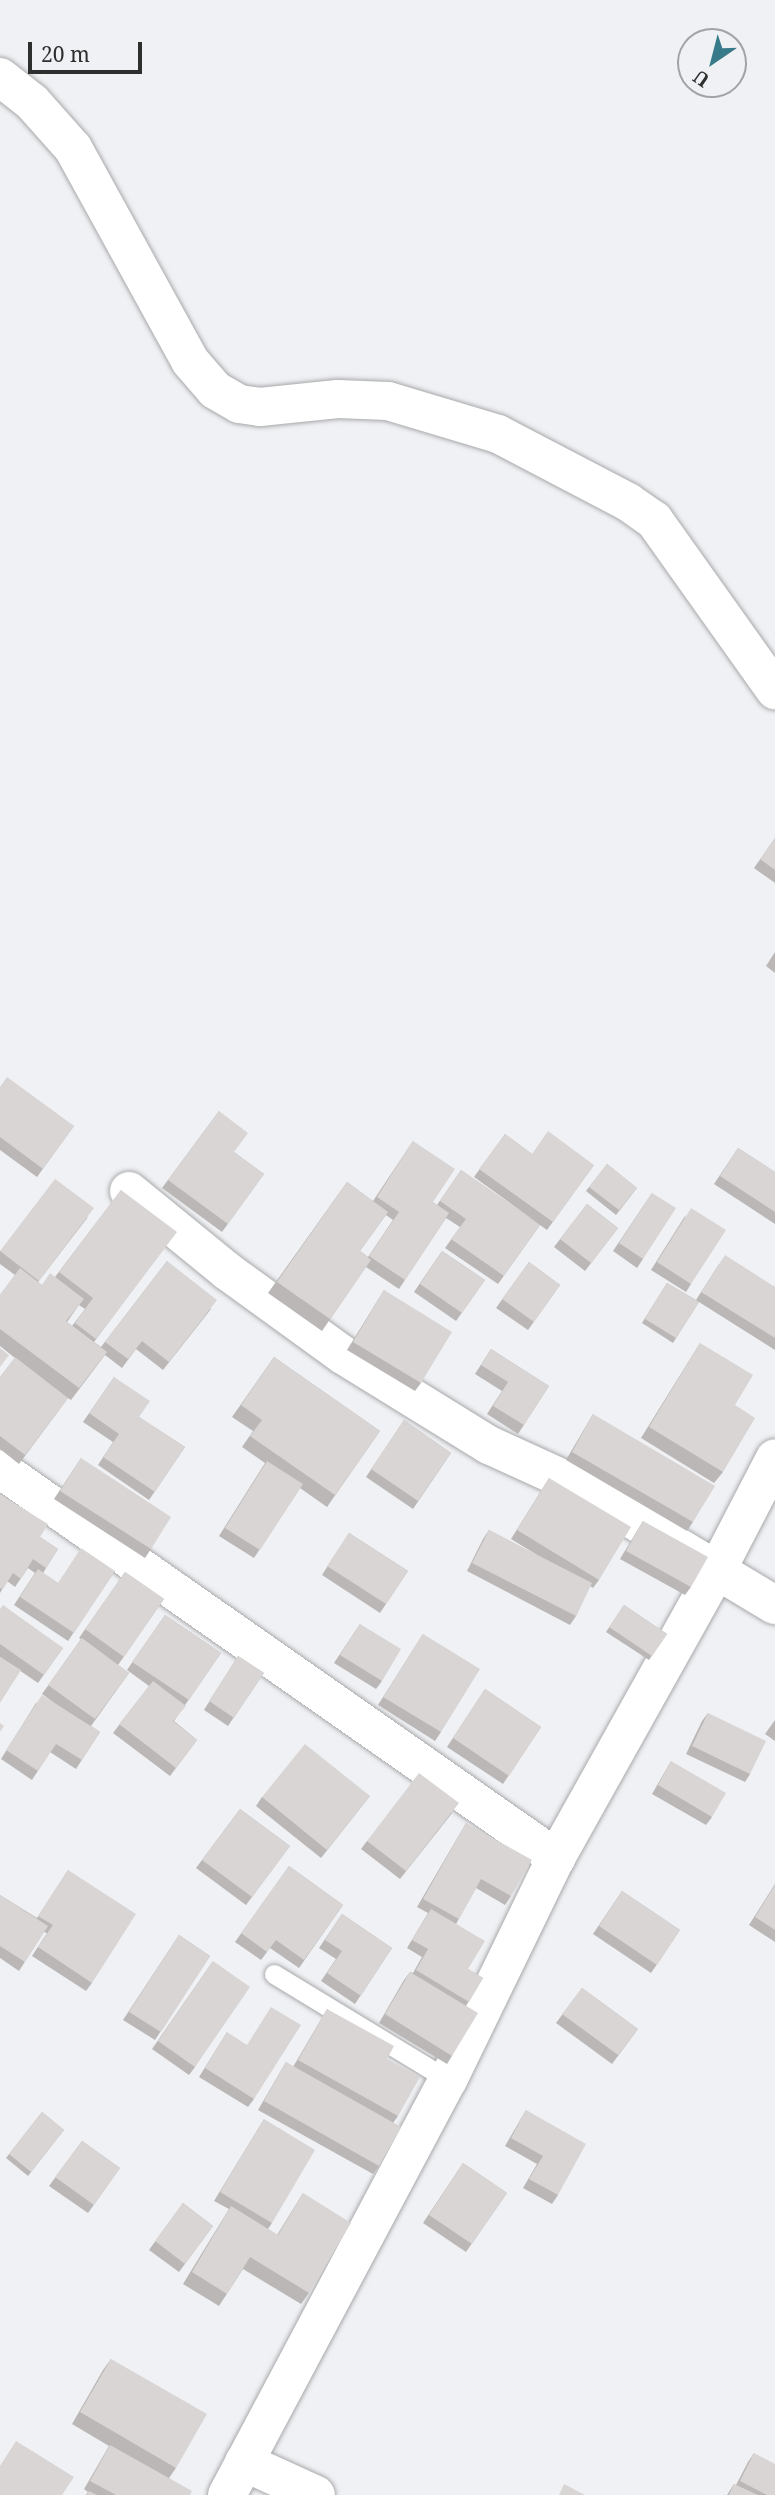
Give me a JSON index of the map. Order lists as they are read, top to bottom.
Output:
{
  "scale_bar": "20 m",
  "north": "bottom left"
}
